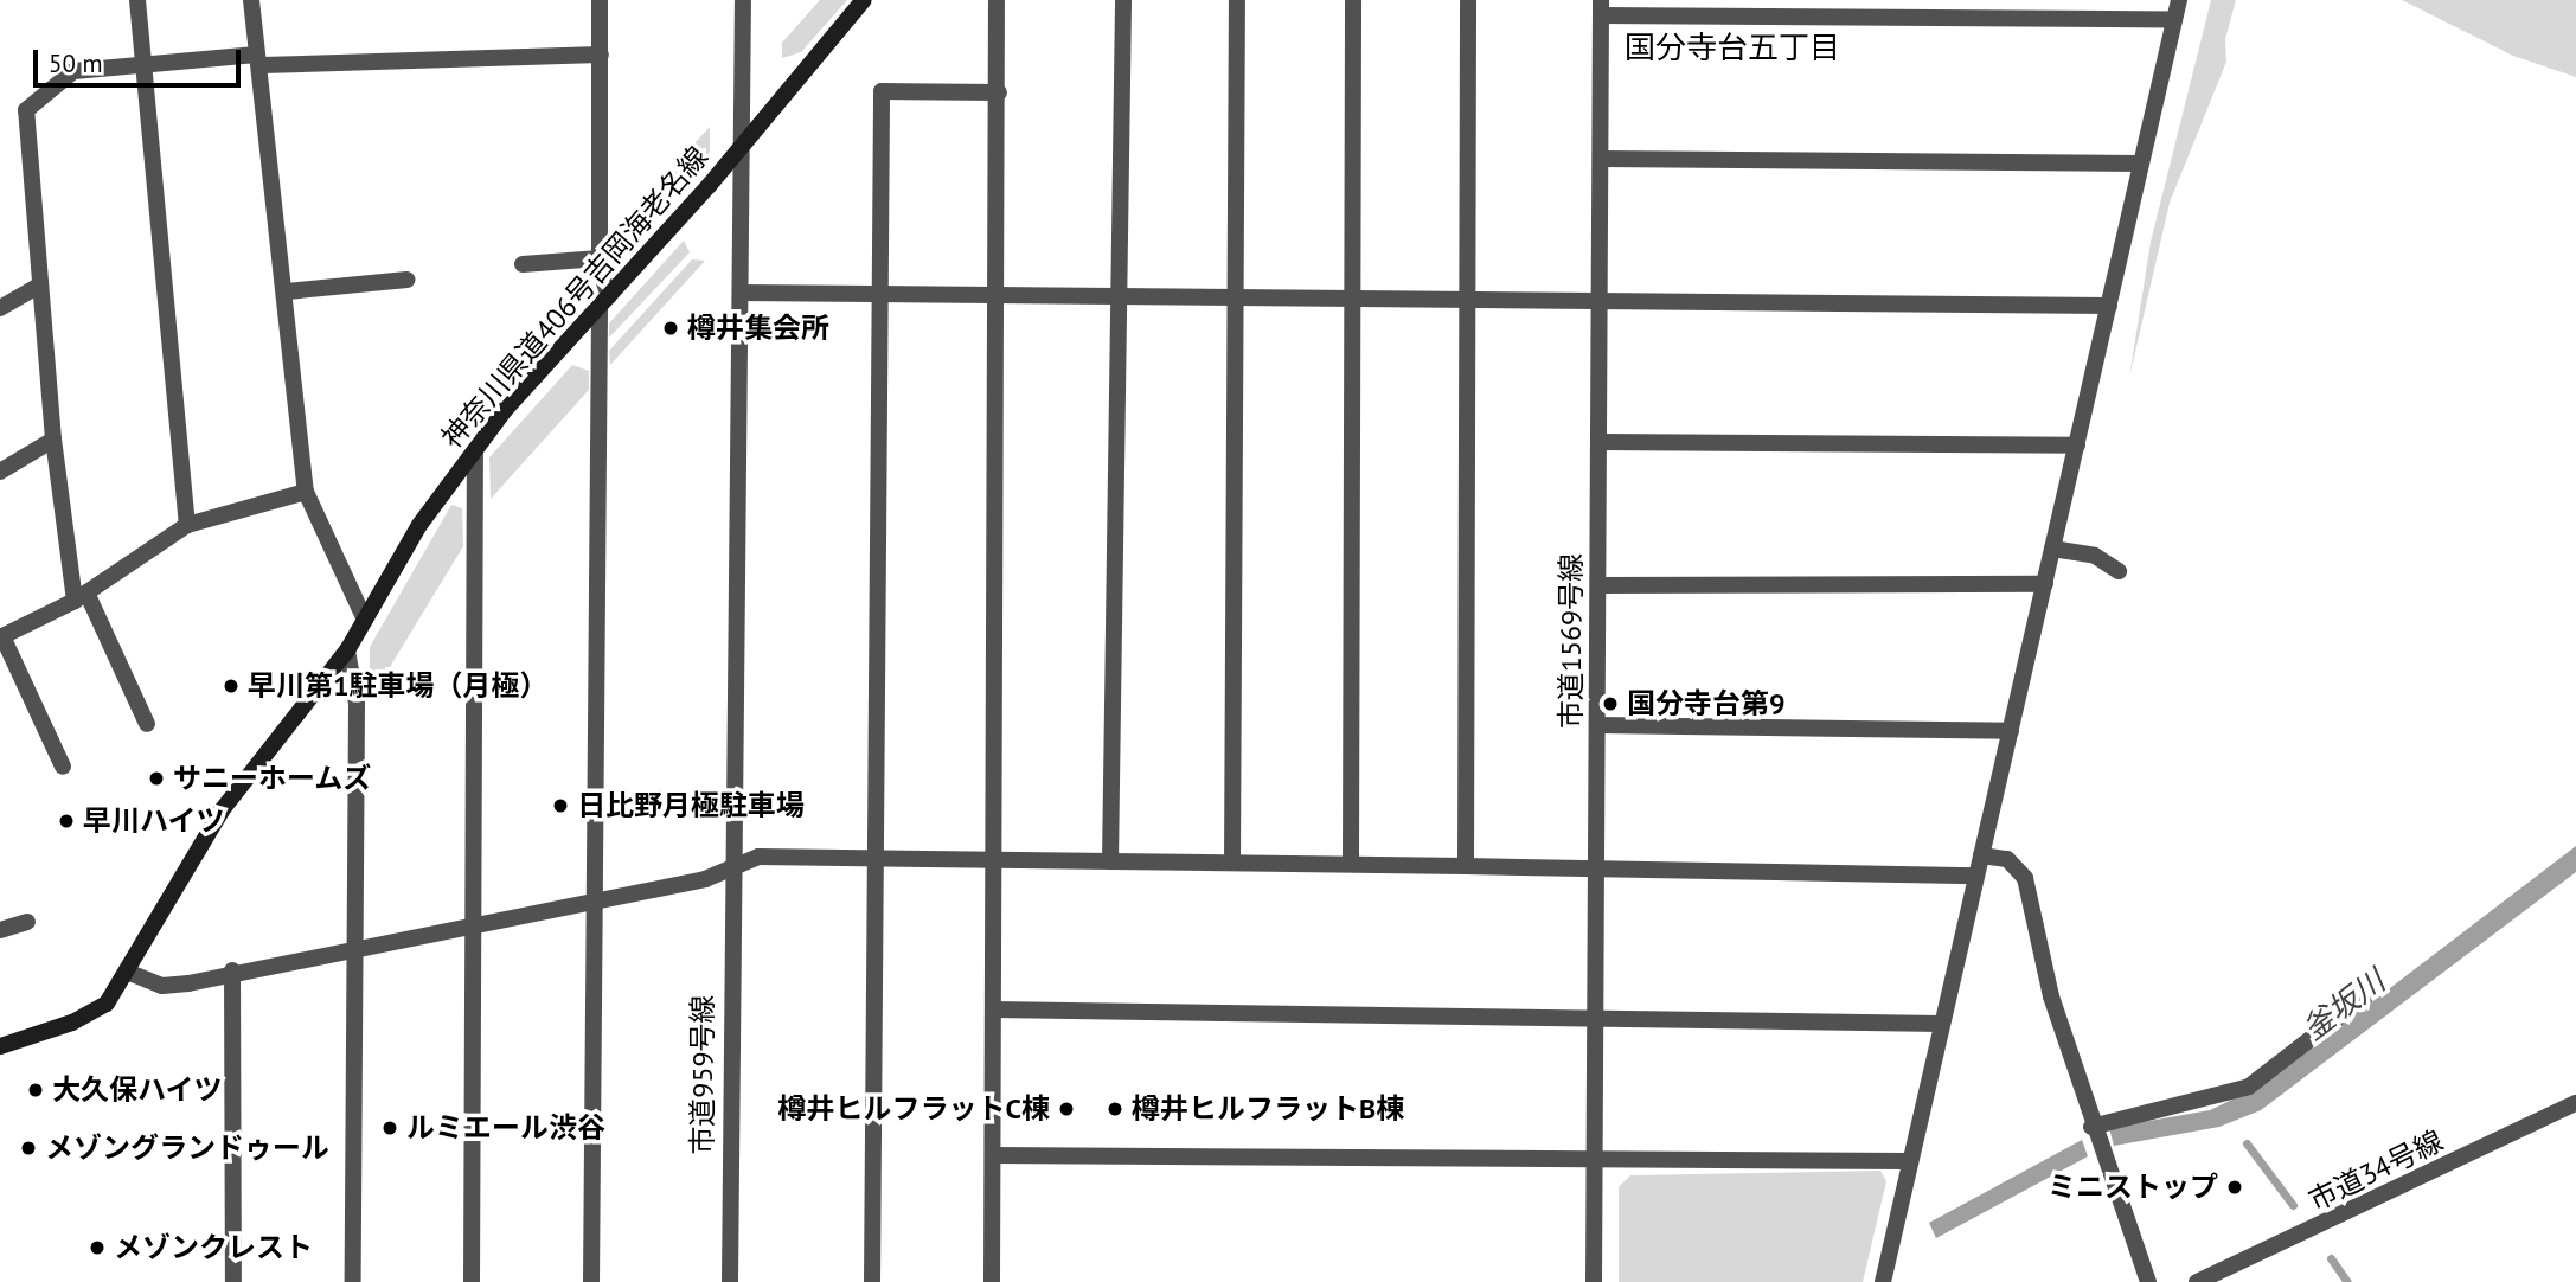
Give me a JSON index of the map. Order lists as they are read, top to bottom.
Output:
{
  "streets": {
    "main road": ["神奈川県道406号吉岡海老名線"],
    "street": ["市道1569号線", "市道959号線", "市道34号線"]
  },
  "crossings": [
    ["神奈川県道406号吉岡海老名線", "市道959号線"]
  ],
  "districts": ["国分寺台五丁目"],
  "water": ["釜坂川"],
  "places": [
    "樽井集会所",
    "早川第1駐車場（月極）",
    "国分寺台第9",
    "サニーホームズ",
    "日比野月極駐車場",
    "早川ハイツ",
    "大久保ハイツ",
    "樽井ヒルフラットC棟",
    "樽井ヒルフラットB棟",
    "ルミエール渋谷",
    "メゾングランドゥール",
    "ミニストップ",
    "メゾンクレスト"
  ],
  "scale_bar": "50 m"
}
